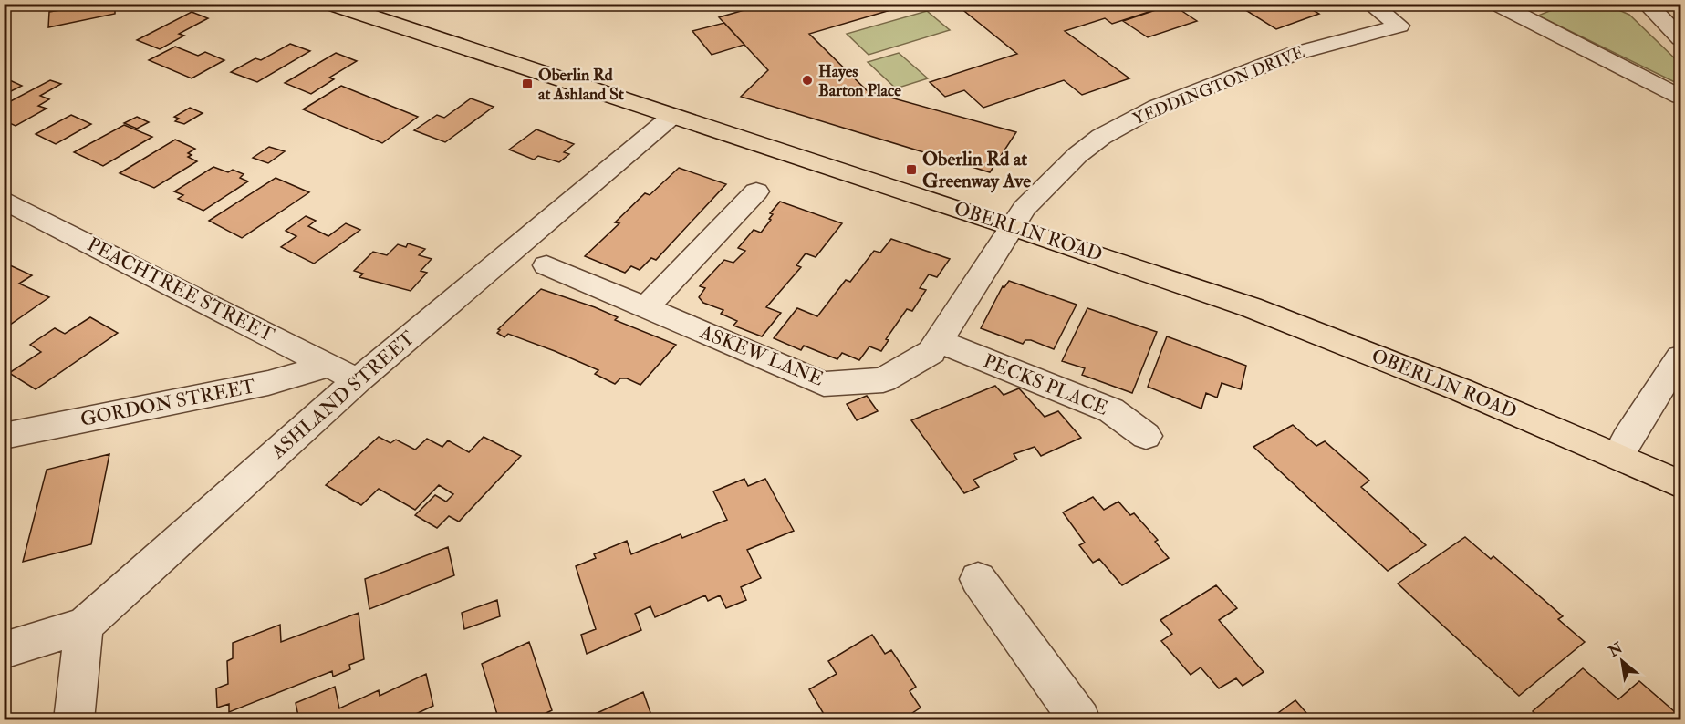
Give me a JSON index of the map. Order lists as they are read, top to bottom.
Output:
{
  "streets": {
    "main road": ["OBERLIN ROAD"],
    "street": [
      "YEDDINGTON DRIVE",
      "PEACHTREE STREET",
      "ASKEW LANE",
      "PECKS PLACE",
      "ASHLAND STREET",
      "GORDON STREET"
    ]
  },
  "crossings": [
    ["YEDDINGTON DRIVE", "OBERLIN ROAD"],
    ["YEDDINGTON DRIVE", "ASKEW LANE"],
    ["OBERLIN ROAD", "ASKEW LANE"],
    ["OBERLIN ROAD", "ASHLAND STREET"],
    ["PEACHTREE STREET", "ASHLAND STREET"],
    ["PEACHTREE STREET", "GORDON STREET"],
    ["ASKEW LANE", "PECKS PLACE"]
  ],
  "places": {
    "other": ["Hayes Barton Place"],
    "transit": ["Oberlin Rd at Ashland St", "Oberlin Rd at Greenway Ave"]
  },
  "north": "top left"
}
